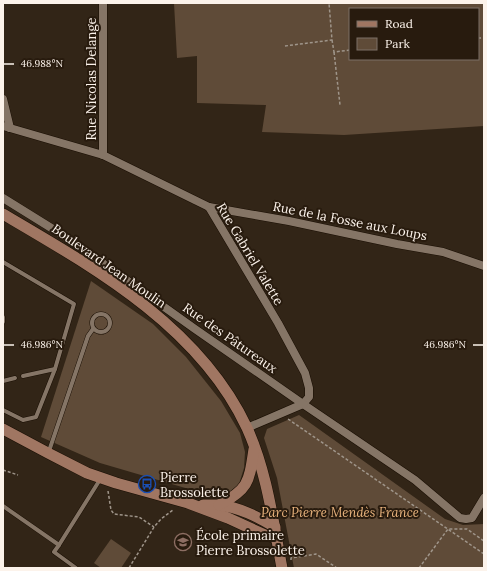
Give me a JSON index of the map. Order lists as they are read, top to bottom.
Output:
{
  "streets": {
    "main road": ["Boulevard Jean Moulin"],
    "street": [
      "Rue Nicolas Delange",
      "Rue de la Fosse aux Loups",
      "Rue Gabriel Valette",
      "Rue des Pâtureaux"
    ]
  },
  "crossings": [
    ["Rue Nicolas Delange", "Rue Gabriel Valette"],
    ["Rue de la Fosse aux Loups", "Rue Gabriel Valette"],
    ["Rue Gabriel Valette", "Rue des Pâtureaux"]
  ],
  "parks": ["Parc Pierre Mendès France"],
  "places": {
    "bus stop": ["Pierre Brossolette"],
    "school or university": ["École primaire Pierre Brossolette"]
  },
  "legend": ["Road", "Park"],
  "coordinates": ["46.988°N", "46.986°N"]
}
